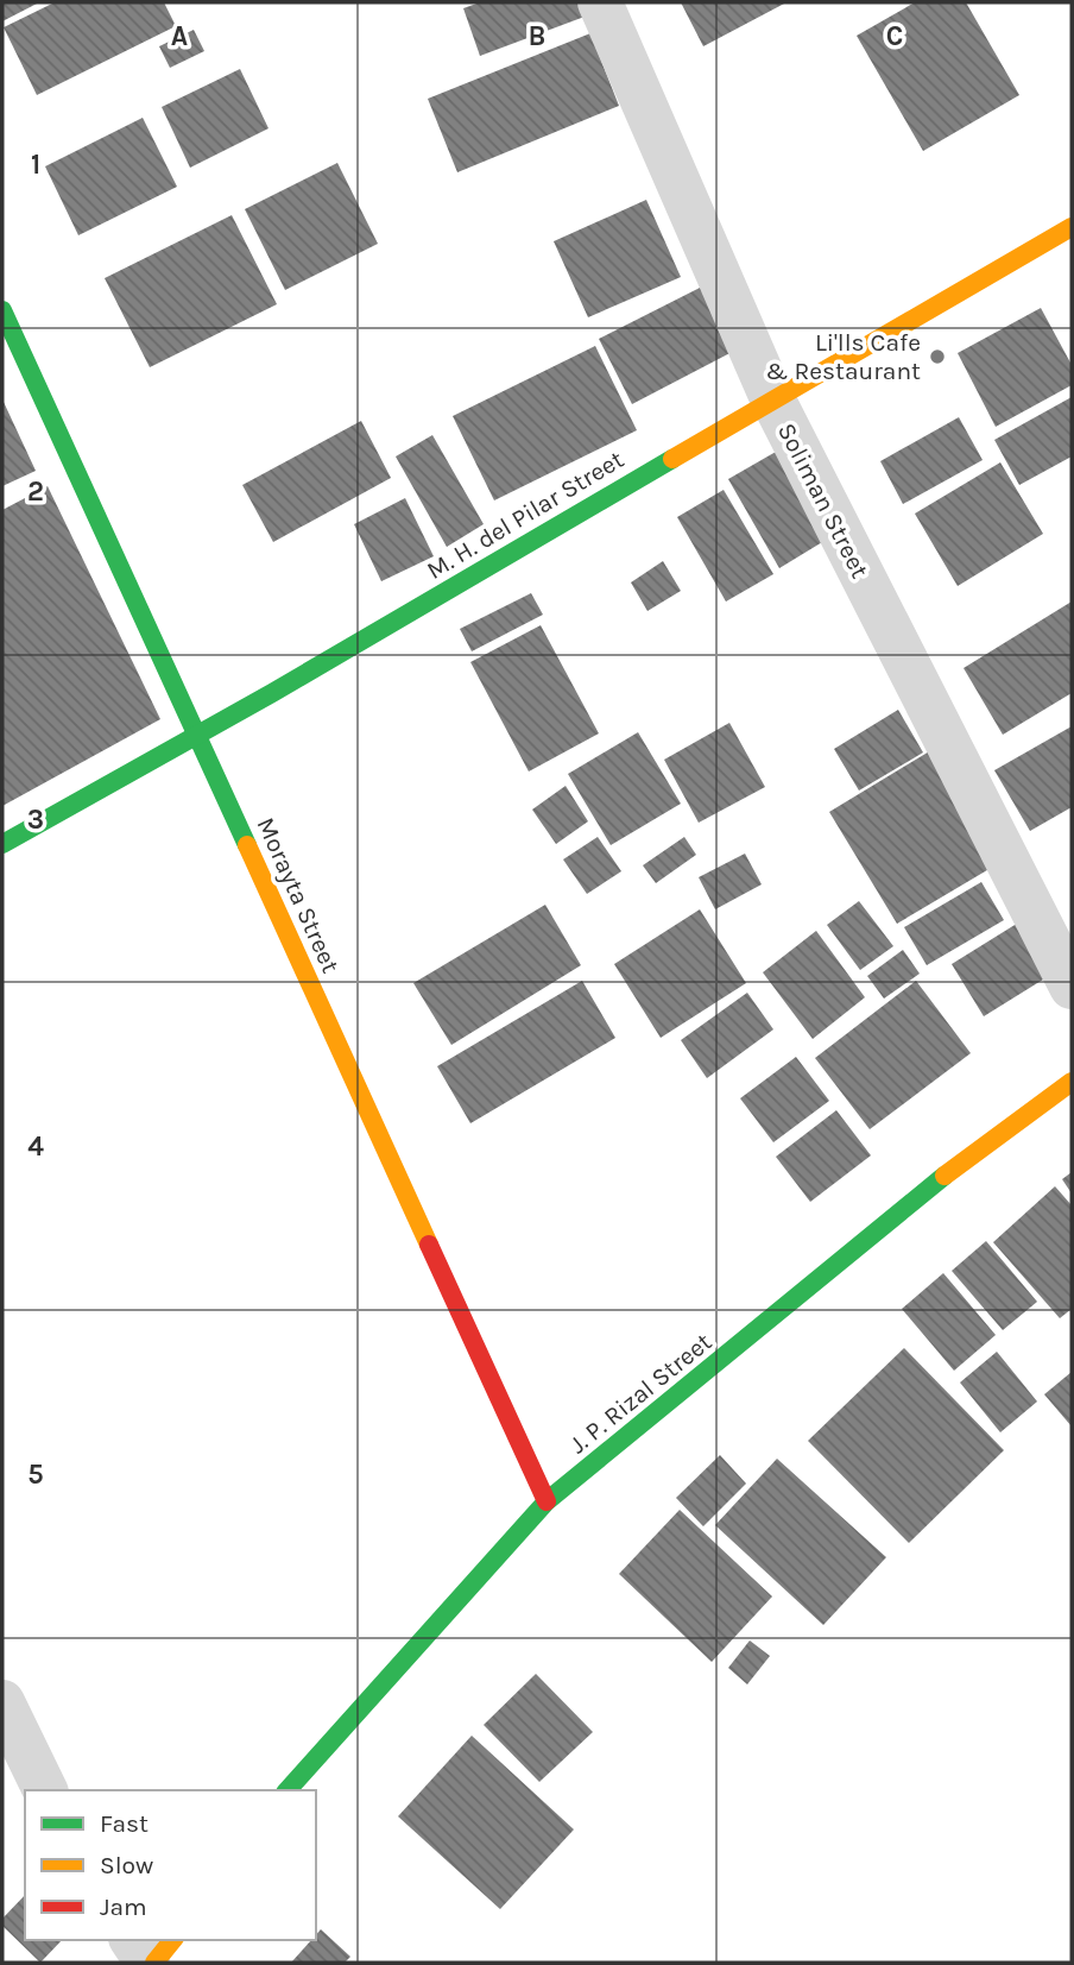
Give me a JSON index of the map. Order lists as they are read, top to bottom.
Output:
{
  "streets": {
    "street": [
      "Soliman Street",
      "M. H. del Pilar Street",
      "Morayta Street",
      "J. P. Rizal Street"
    ]
  },
  "crossings": [
    ["Soliman Street", "M. H. del Pilar Street"],
    ["M. H. del Pilar Street", "Morayta Street"],
    ["Morayta Street", "J. P. Rizal Street"]
  ],
  "places": ["Li'lls Cafe & Restaurant"],
  "legend": ["Fast", "Slow", "Jam"],
  "grid": {
    "columns": ["A", "B", "C"],
    "rows": [
      "1",
      "2",
      "3",
      "4",
      "5"
    ]
  }
}
